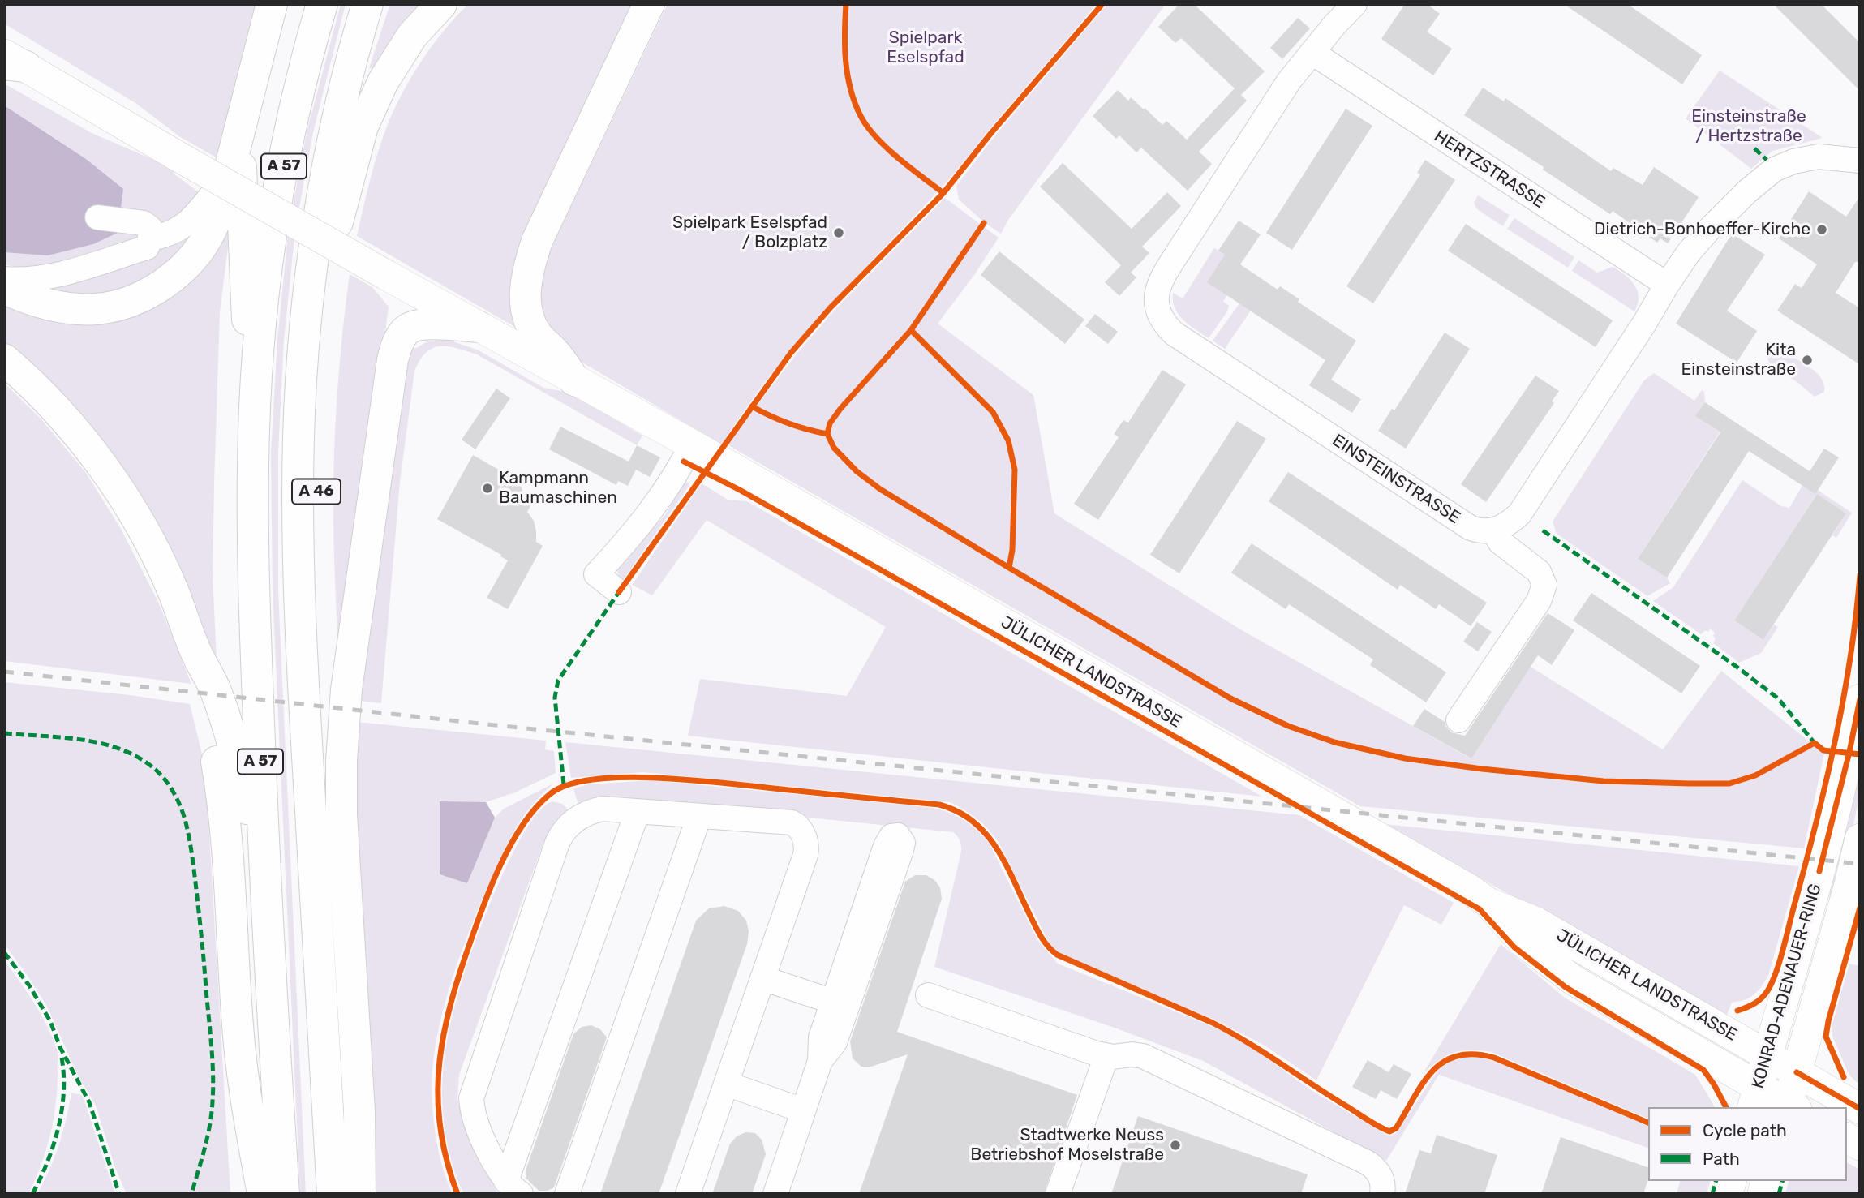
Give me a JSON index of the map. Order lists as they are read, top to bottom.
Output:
{
  "streets": {
    "highway": ["A 57", "A 46"],
    "main road": ["JÜLICHER LANDSTRASSE", "KONRAD-ADENAUER-RING"],
    "street": ["HERTZSTRASSE", "EINSTEINSTRASSE"]
  },
  "crossings": [
    ["A 57", "A 46"],
    ["HERTZSTRASSE", "EINSTEINSTRASSE"],
    ["JÜLICHER LANDSTRASSE", "KONRAD-ADENAUER-RING"]
  ],
  "parks": ["Spielpark Eselspfad", "Einsteinstraße / Hertzstraße"],
  "places": [
    "Dietrich-Bonhoeffer-Kirche",
    "Spielpark Eselspfad / Bolzplatz",
    "Kita Einsteinstraße",
    "Kampmann Baumaschinen",
    "Stadtwerke Neuss Betriebshof Moselstraße"
  ],
  "legend": ["Cycle path", "Path"]
}
